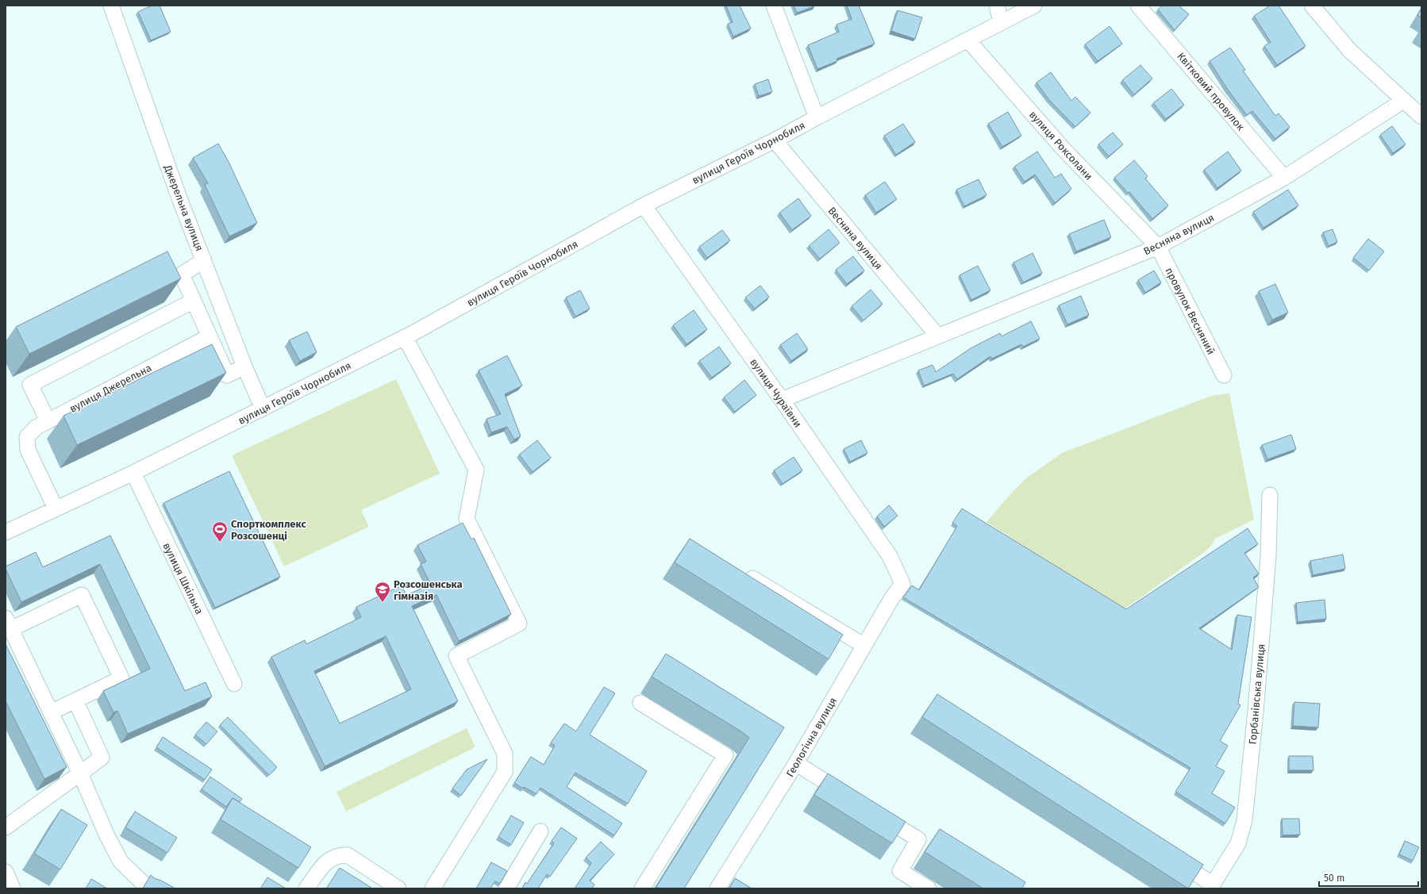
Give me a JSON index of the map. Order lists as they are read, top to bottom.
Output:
{
  "streets": {
    "street": [
      "Квітковий провулок",
      "вулиця Роксолани",
      "вулиця Героїв Чорнобиля",
      "Джерельна вулиця",
      "Весняна вулиця",
      "провулок Весняний",
      "вулиця Джерельна",
      "вулиця Чураївни",
      "вулиця Шкільна",
      "Горбанівська вулиця",
      "Геологічна вулиця"
    ]
  },
  "crossings": [
    ["Квітковий провулок", "Весняна вулиця"],
    ["вулиця Роксолани", "вулиця Героїв Чорнобиля"],
    ["вулиця Роксолани", "Весняна вулиця"],
    ["вулиця Роксолани", "провулок Весняний"],
    ["вулиця Героїв Чорнобиля", "Джерельна вулиця"],
    ["вулиця Героїв Чорнобиля", "Весняна вулиця"],
    ["вулиця Героїв Чорнобиля", "вулиця Джерельна"],
    ["вулиця Героїв Чорнобиля", "вулиця Чураївни"],
    ["вулиця Героїв Чорнобиля", "вулиця Шкільна"],
    ["Весняна вулиця", "провулок Весняний"],
    ["Весняна вулиця", "вулиця Чураївни"],
    ["вулиця Чураївни", "Геологічна вулиця"]
  ],
  "places": {
    "sports": ["Спорткомплекс Розсошенці"],
    "school or university": ["Розсошенська гімназія"]
  },
  "scale_bar": "50 m"
}
